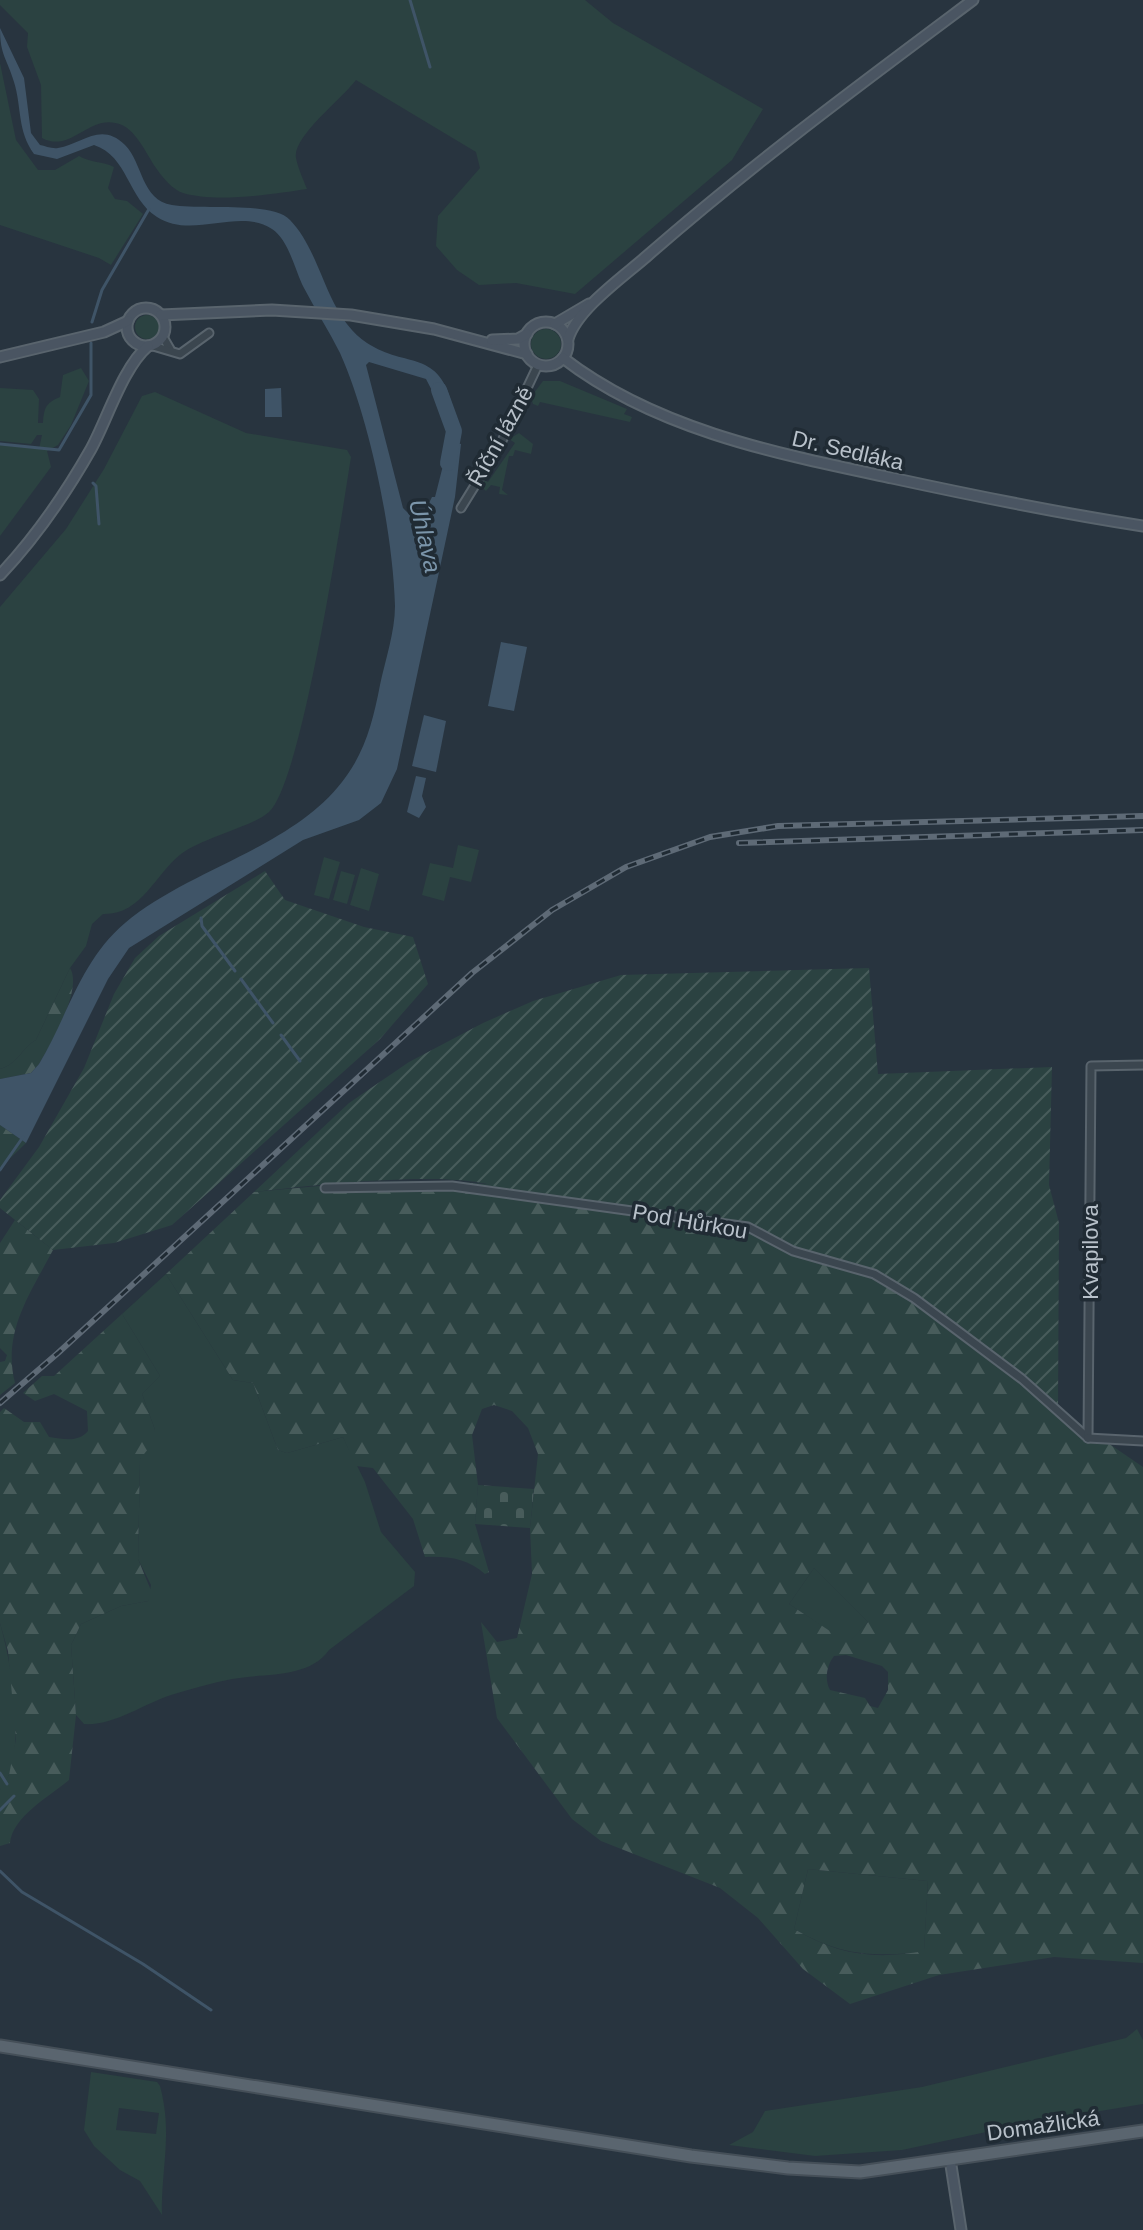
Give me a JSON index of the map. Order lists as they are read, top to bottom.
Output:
{
  "streets": {
    "main road": ["Dr. Sedláka", "Domažlická"],
    "street": ["Říční lázně", "Pod Hůrkou", "Kvapilova"]
  },
  "crossings": [
    ["Říční lázně", "Dr. Sedláka"],
    ["Pod Hůrkou", "Kvapilova"]
  ],
  "water": ["Úhlava"]
}
